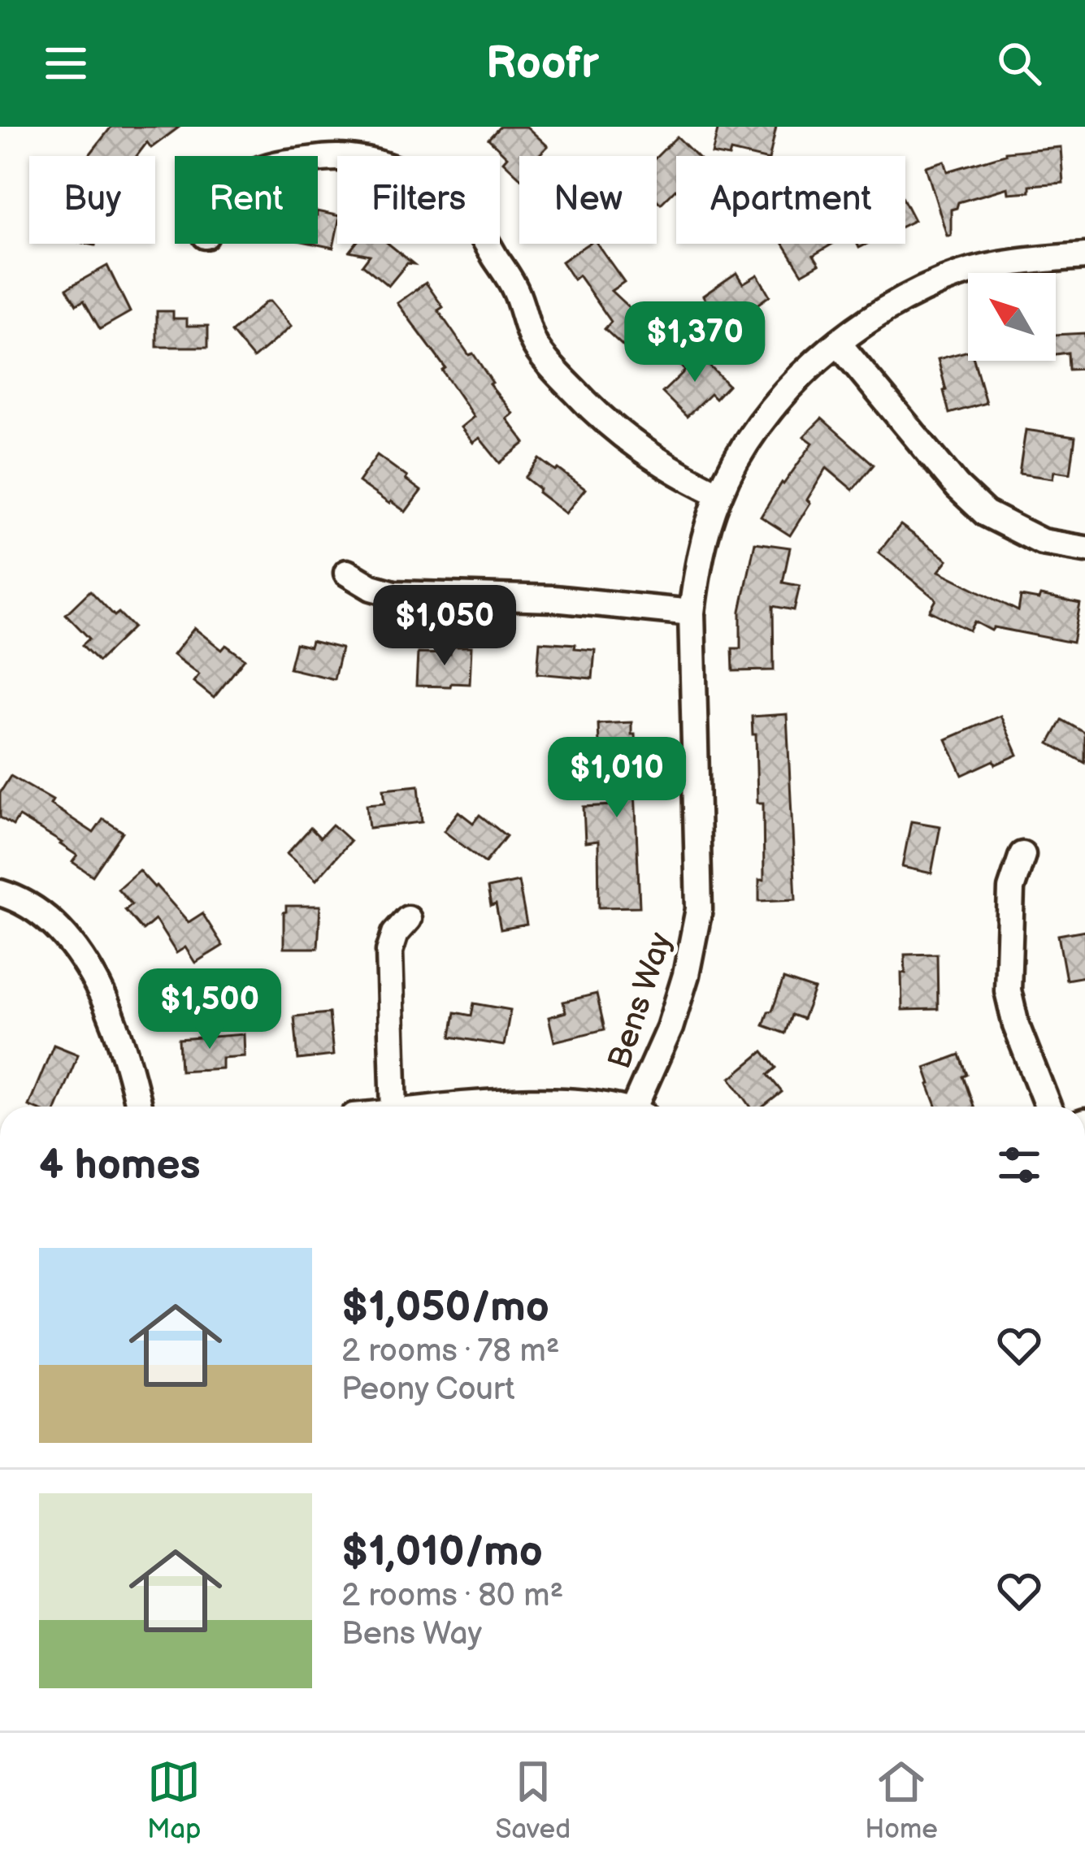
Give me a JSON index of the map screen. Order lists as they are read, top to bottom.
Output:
{
  "streets": {
    "street": ["Bens Way"]
  },
  "north": "top left",
  "page": {
    "header": "Roofr",
    "chip": [
      "Buy",
      "Rent",
      "Filters",
      "New",
      "Apartment"
    ],
    "price": [
      "$1,370",
      "$1,050",
      "$1,010",
      "$1,500"
    ],
    "heading": "4 homes",
    "list": [
      {
        "name": "$1,050/mo",
        "note": "2 rooms · 78 m² · Peony Court"
      },
      {
        "name": "$1,010/mo",
        "note": "2 rooms · 80 m² · Bens Way"
      }
    ],
    "tabs": ["Map", "Saved", "Home"]
  }
}
